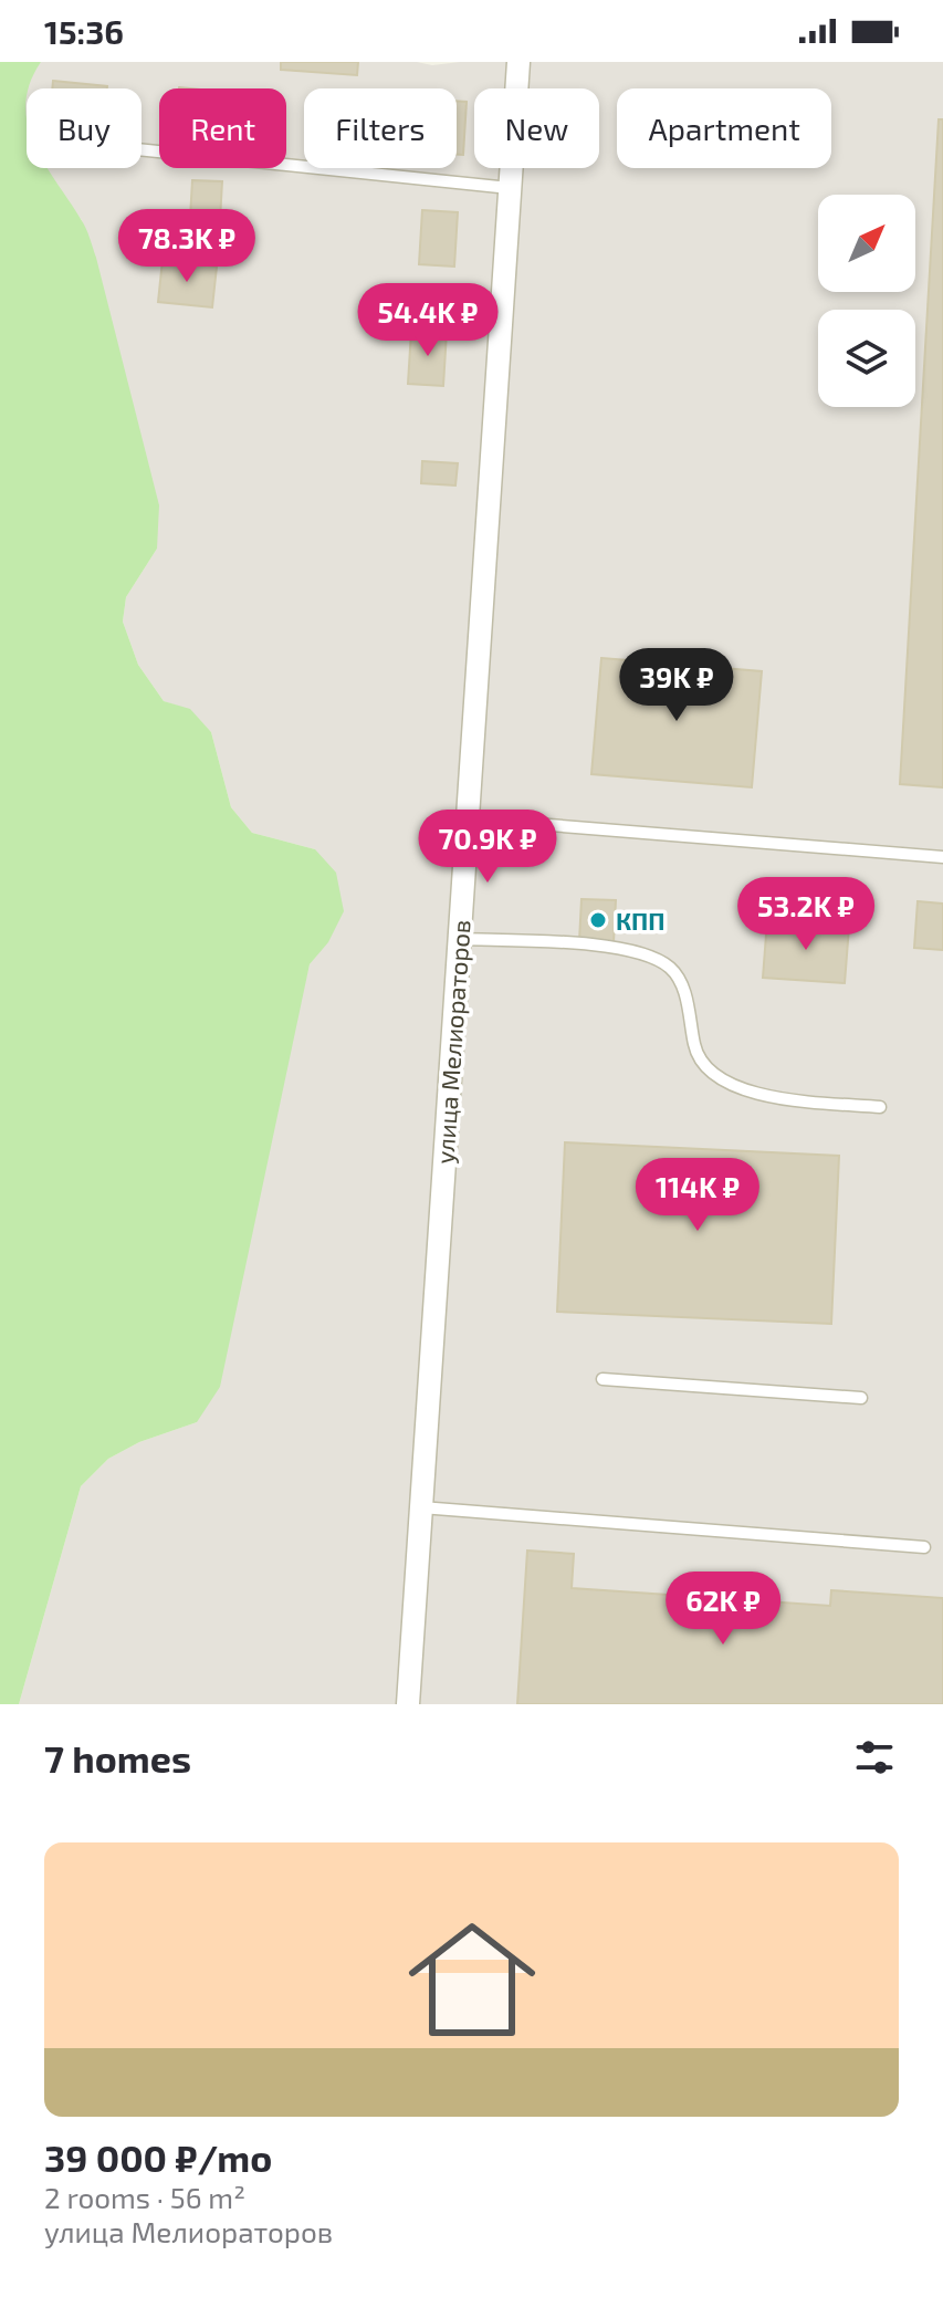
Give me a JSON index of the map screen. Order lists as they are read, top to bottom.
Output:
{
  "streets": {
    "street": ["улица Мелиораторов"]
  },
  "places": ["КПП"],
  "north": "top right",
  "page": {
    "status": "15:36",
    "chip": [
      "Buy",
      "Rent",
      "Filters",
      "New",
      "Apartment"
    ],
    "price": [
      "78.3K ₽",
      "54.4K ₽",
      "39K ₽",
      "70.9K ₽",
      "53.2K ₽",
      "114K ₽",
      "62K ₽"
    ],
    "heading": "7 homes",
    "list": [
      {
        "name": "39 000 ₽/mo",
        "note": "2 rooms · 56 m² · улица Мелиораторов"
      }
    ]
  }
}
